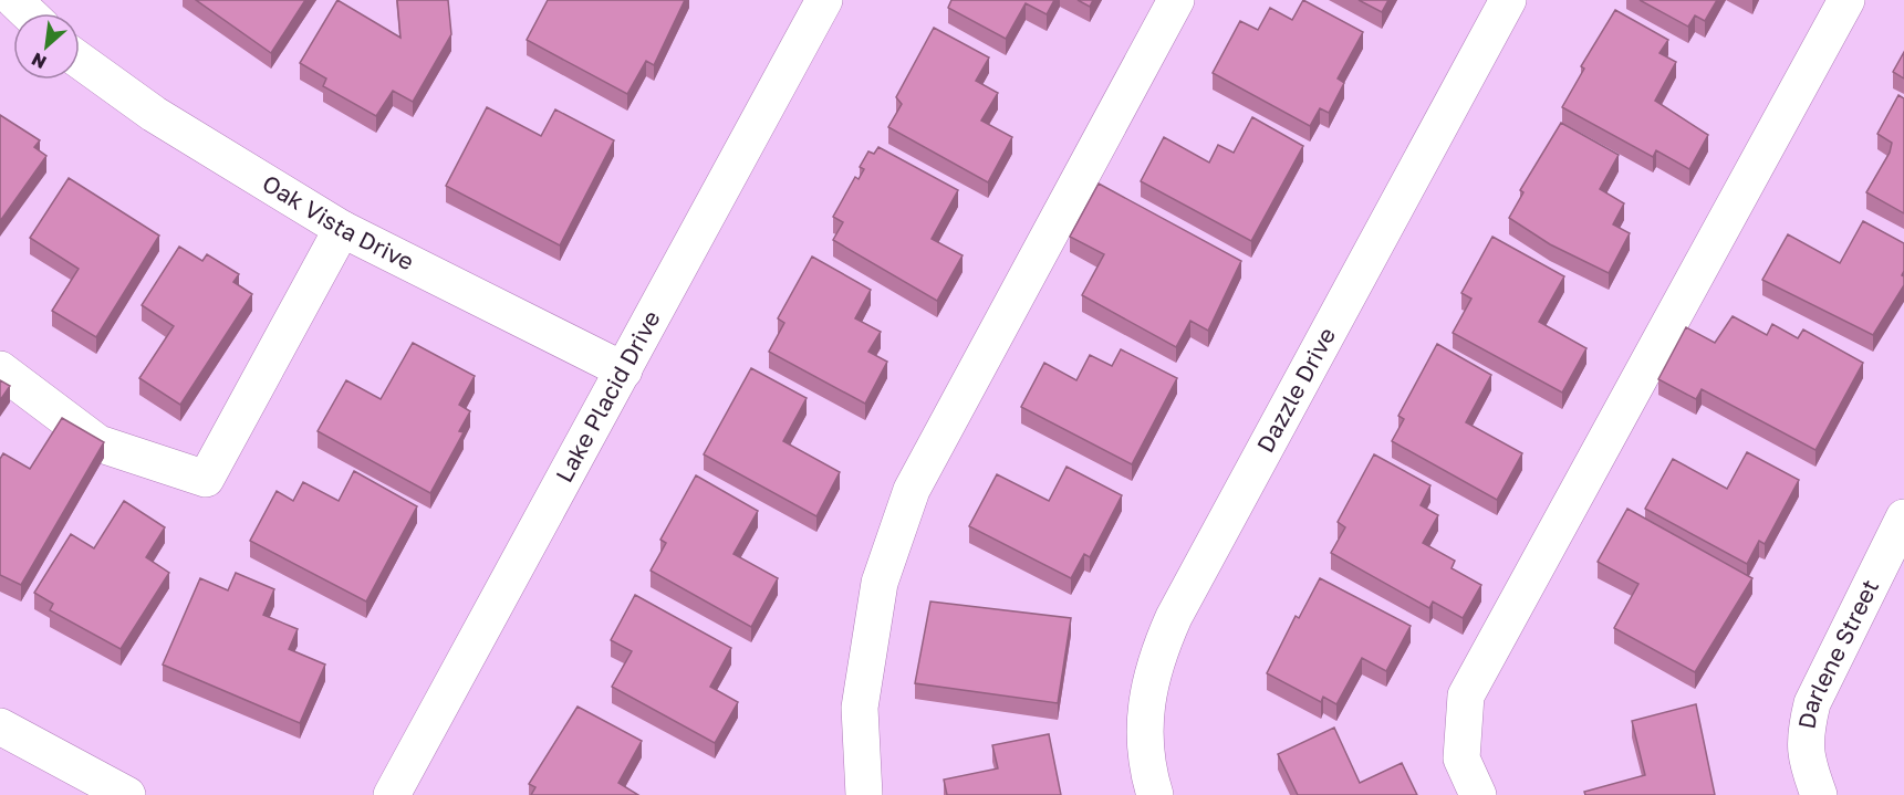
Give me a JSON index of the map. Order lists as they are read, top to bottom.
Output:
{
  "streets": {
    "street": [
      "Oak Vista Drive",
      "Dazzle Drive",
      "Lake Placid Drive",
      "Darlene Street"
    ]
  },
  "crossings": [
    ["Oak Vista Drive", "Lake Placid Drive"]
  ],
  "north": "bottom left"
}
